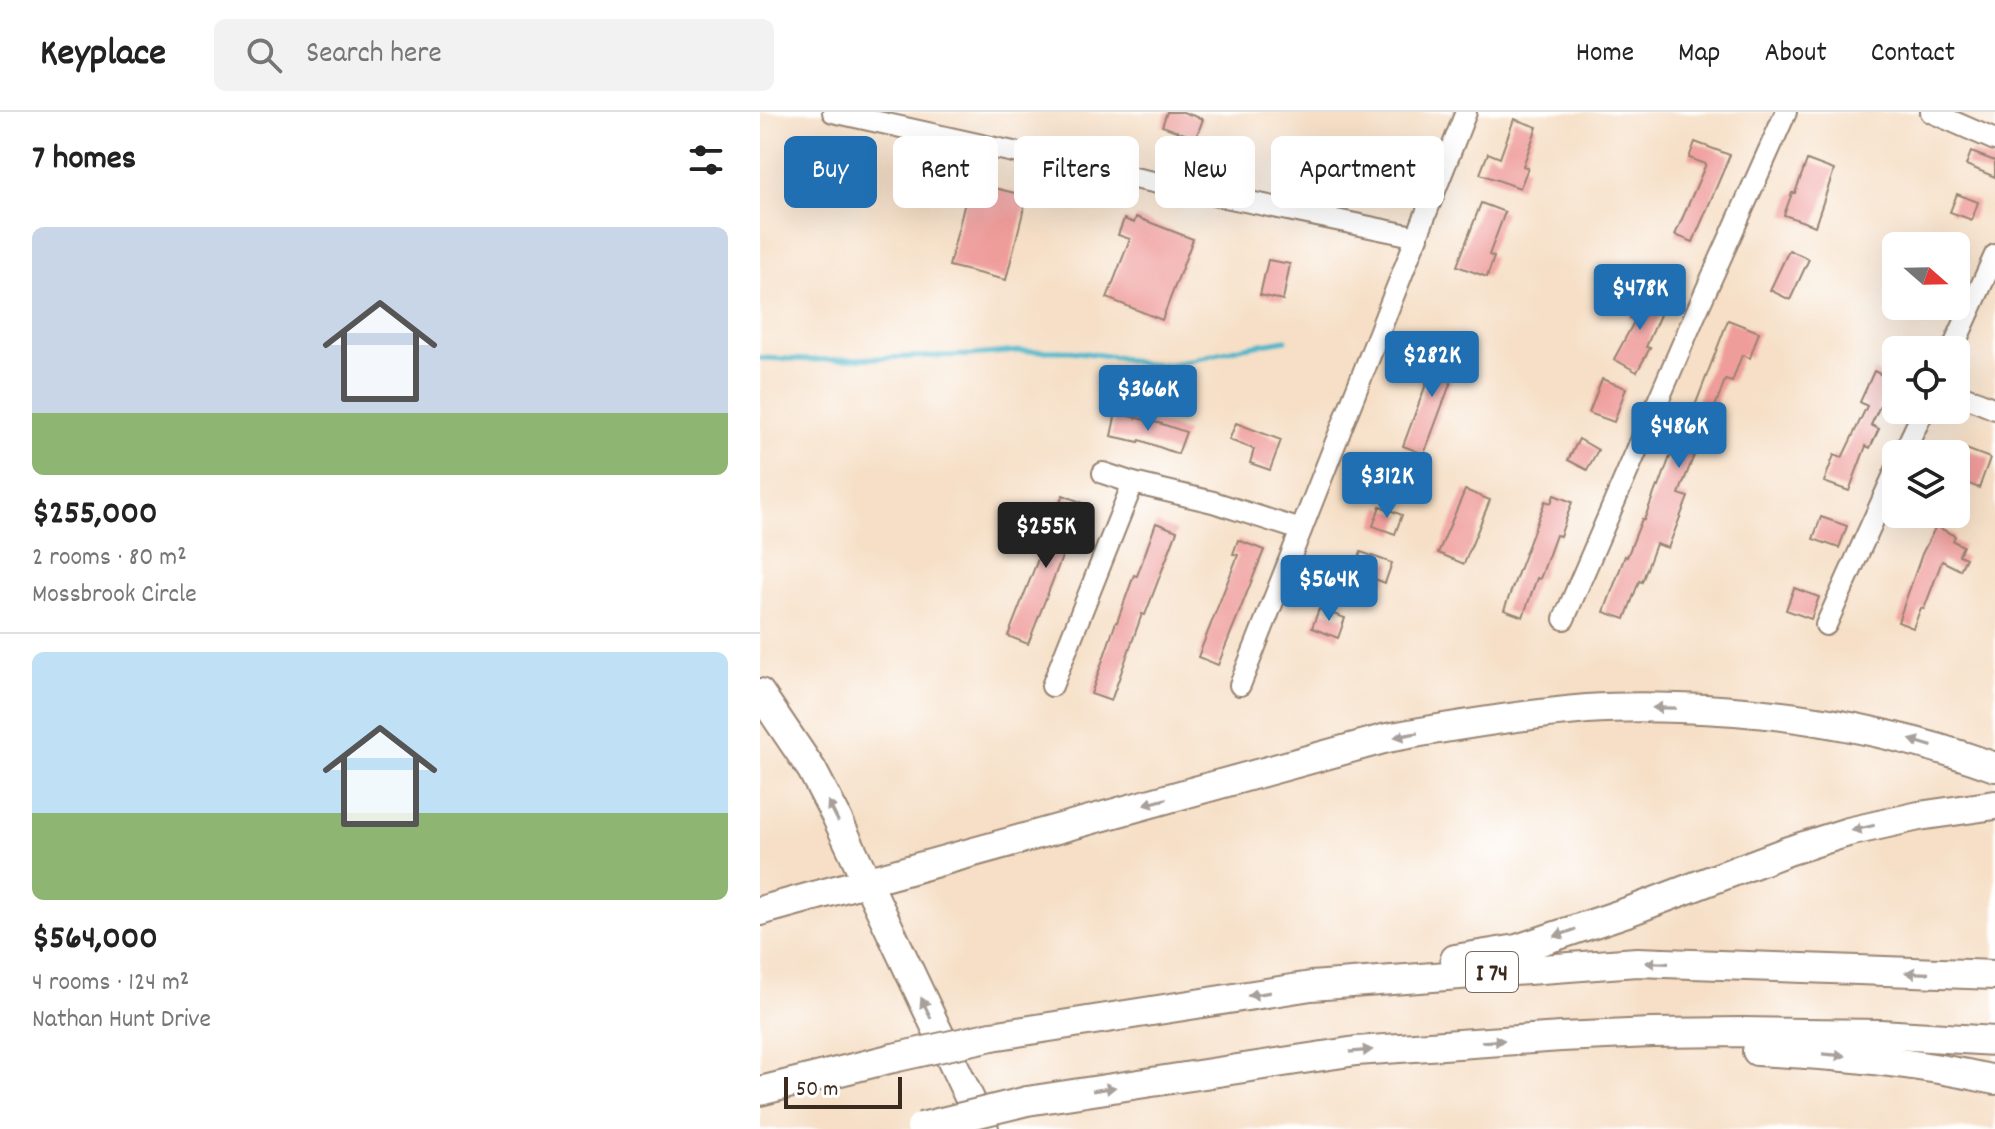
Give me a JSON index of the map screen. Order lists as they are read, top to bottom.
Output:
{
  "streets": {
    "highway": ["I 74"]
  },
  "scale_bar": "50 m",
  "north": "right",
  "page": {
    "header": "Keyplace",
    "search": "Search here",
    "nav": [
      "Home",
      "Map",
      "About",
      "Contact"
    ],
    "heading": "7 homes",
    "chip": [
      "Buy",
      "Rent",
      "Filters",
      "New",
      "Apartment"
    ],
    "list": [
      {
        "name": "$255,000",
        "note": "2 rooms · 80 m² · Mossbrook Circle"
      },
      {
        "name": "$564,000",
        "note": "4 rooms · 124 m² · Nathan Hunt Drive"
      }
    ],
    "price": [
      "$478K",
      "$282K",
      "$366K",
      "$486K",
      "$312K",
      "$255K",
      "$564K"
    ],
    "scale": "50 m"
  }
}
